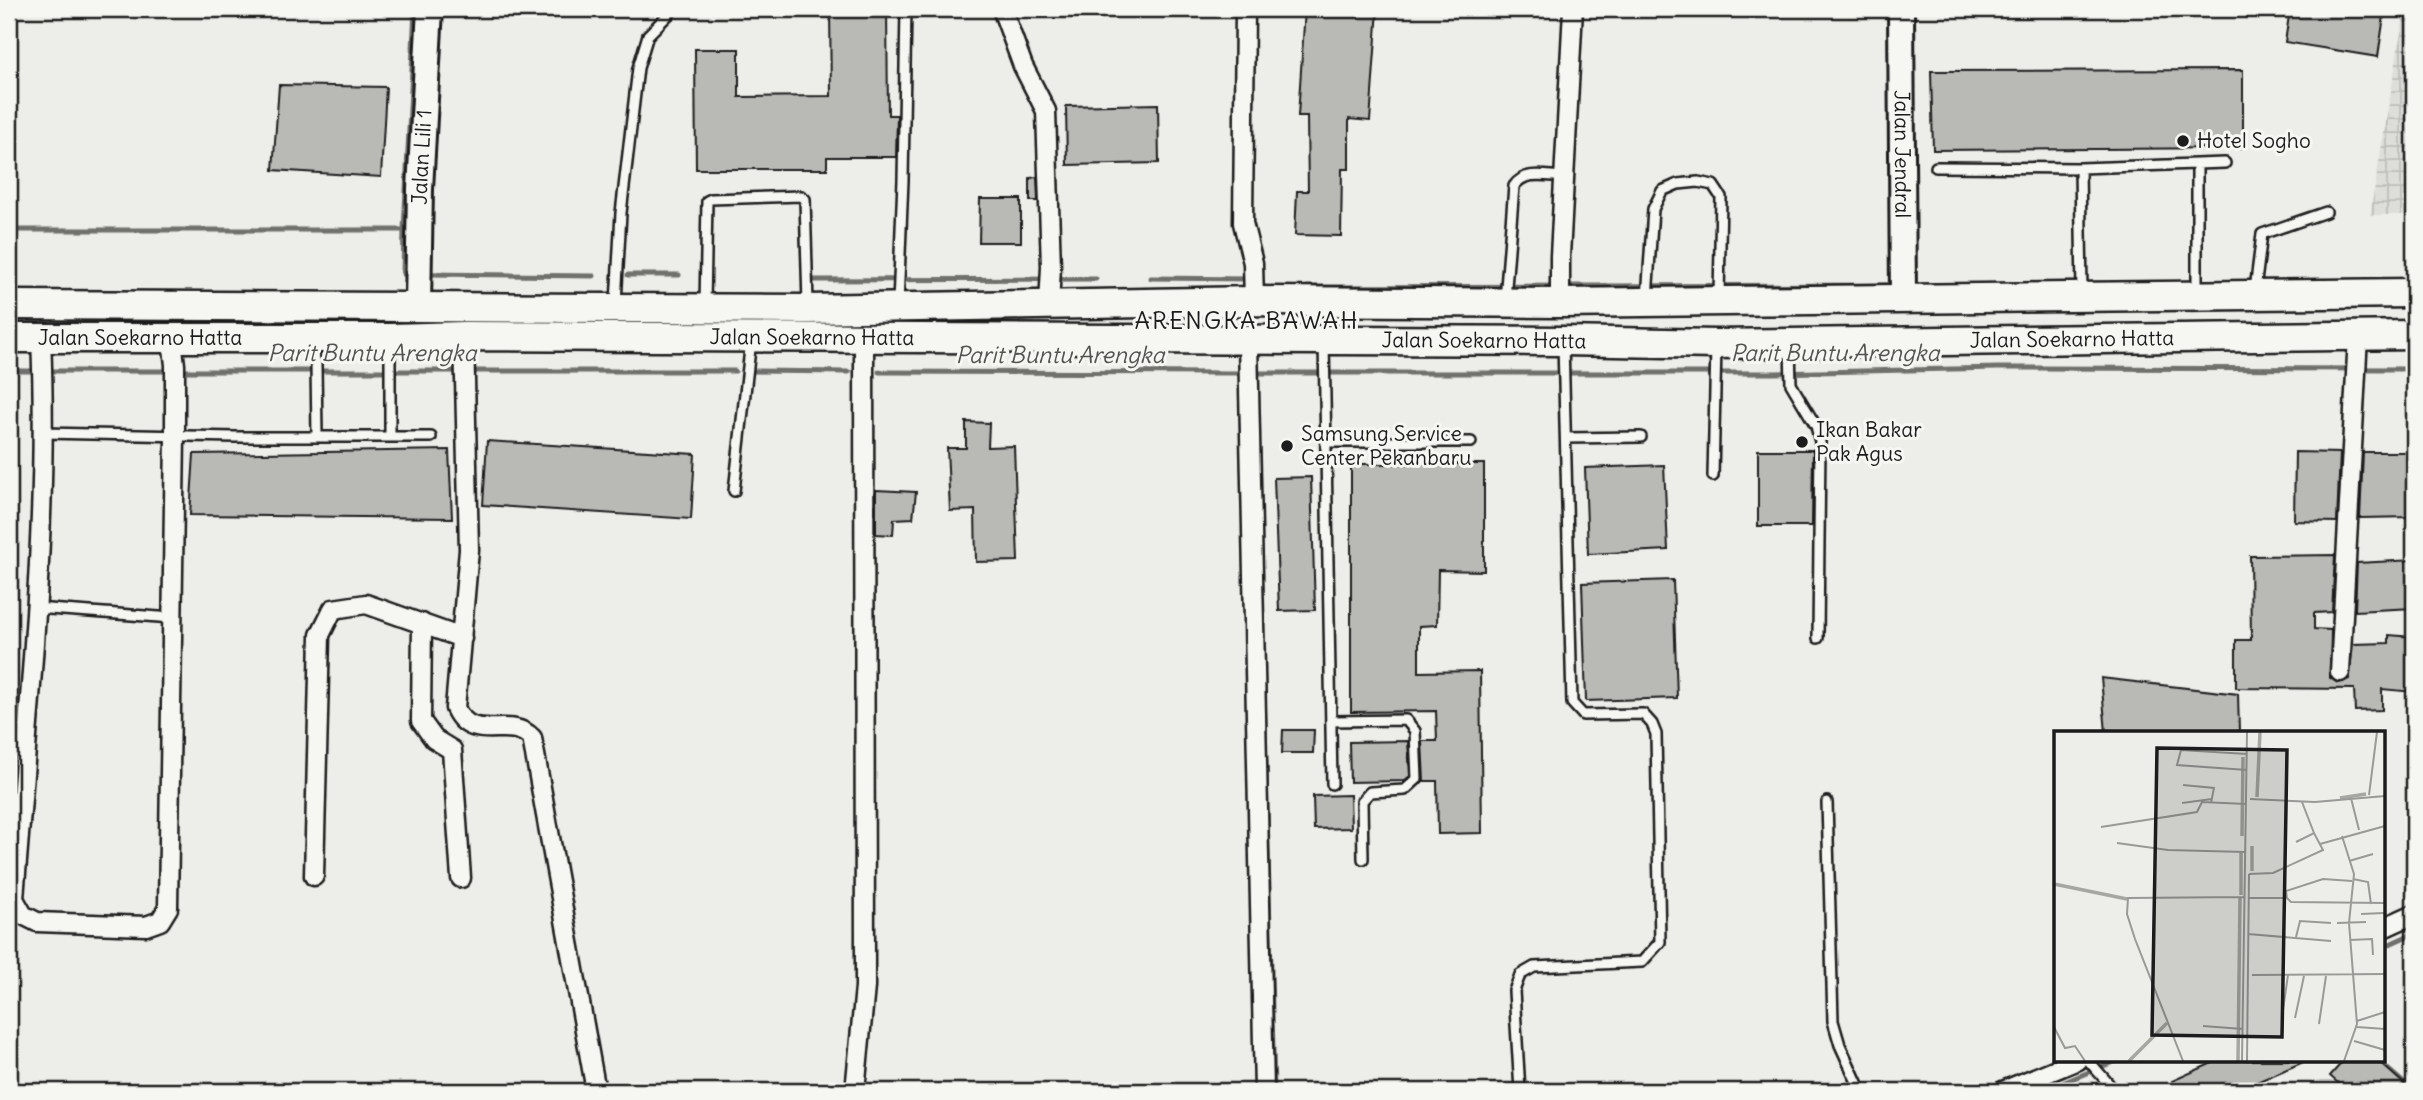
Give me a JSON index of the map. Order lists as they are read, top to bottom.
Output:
{
  "streets": {
    "main road": ["Jalan Soekarno Hatta"],
    "street": ["Jalan Jendral", "Jalan Lili 1"]
  },
  "crossings": [
    ["Jalan Jendral", "Jalan Soekarno Hatta"],
    ["Jalan Lili 1", "Jalan Soekarno Hatta"]
  ],
  "districts": ["ARENGKA BAWAH"],
  "water": ["Parit Buntu Arengka"],
  "places": ["Hotel Sogho", "Ikan Bakar Pak Agus", "Samsung Service Center Pekanbaru"]
}
